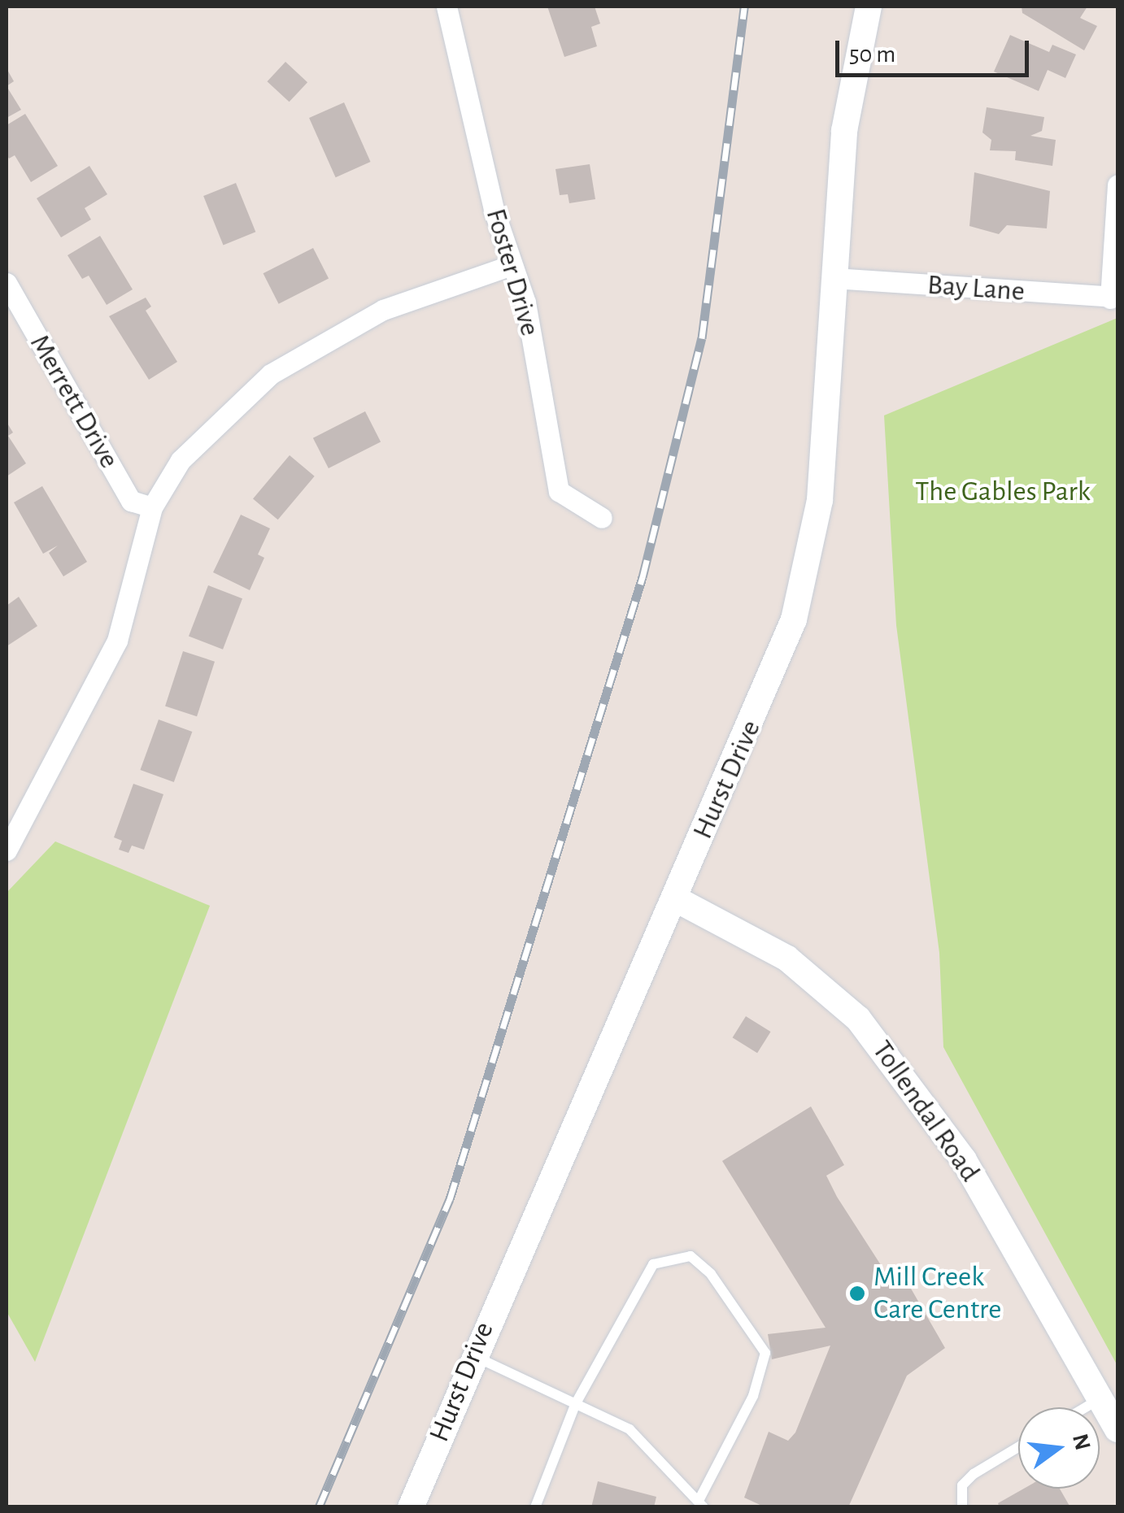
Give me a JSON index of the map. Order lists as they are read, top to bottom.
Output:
{
  "streets": {
    "street": [
      "Foster Drive",
      "Bay Lane",
      "Merrett Drive",
      "Hurst Drive",
      "Tollendal Road"
    ]
  },
  "crossings": [
    ["Bay Lane", "Hurst Drive"],
    ["Hurst Drive", "Tollendal Road"]
  ],
  "parks": ["The Gables Park"],
  "places": ["Mill Creek Care Centre"],
  "scale_bar": "50 m",
  "north": "right"
}
